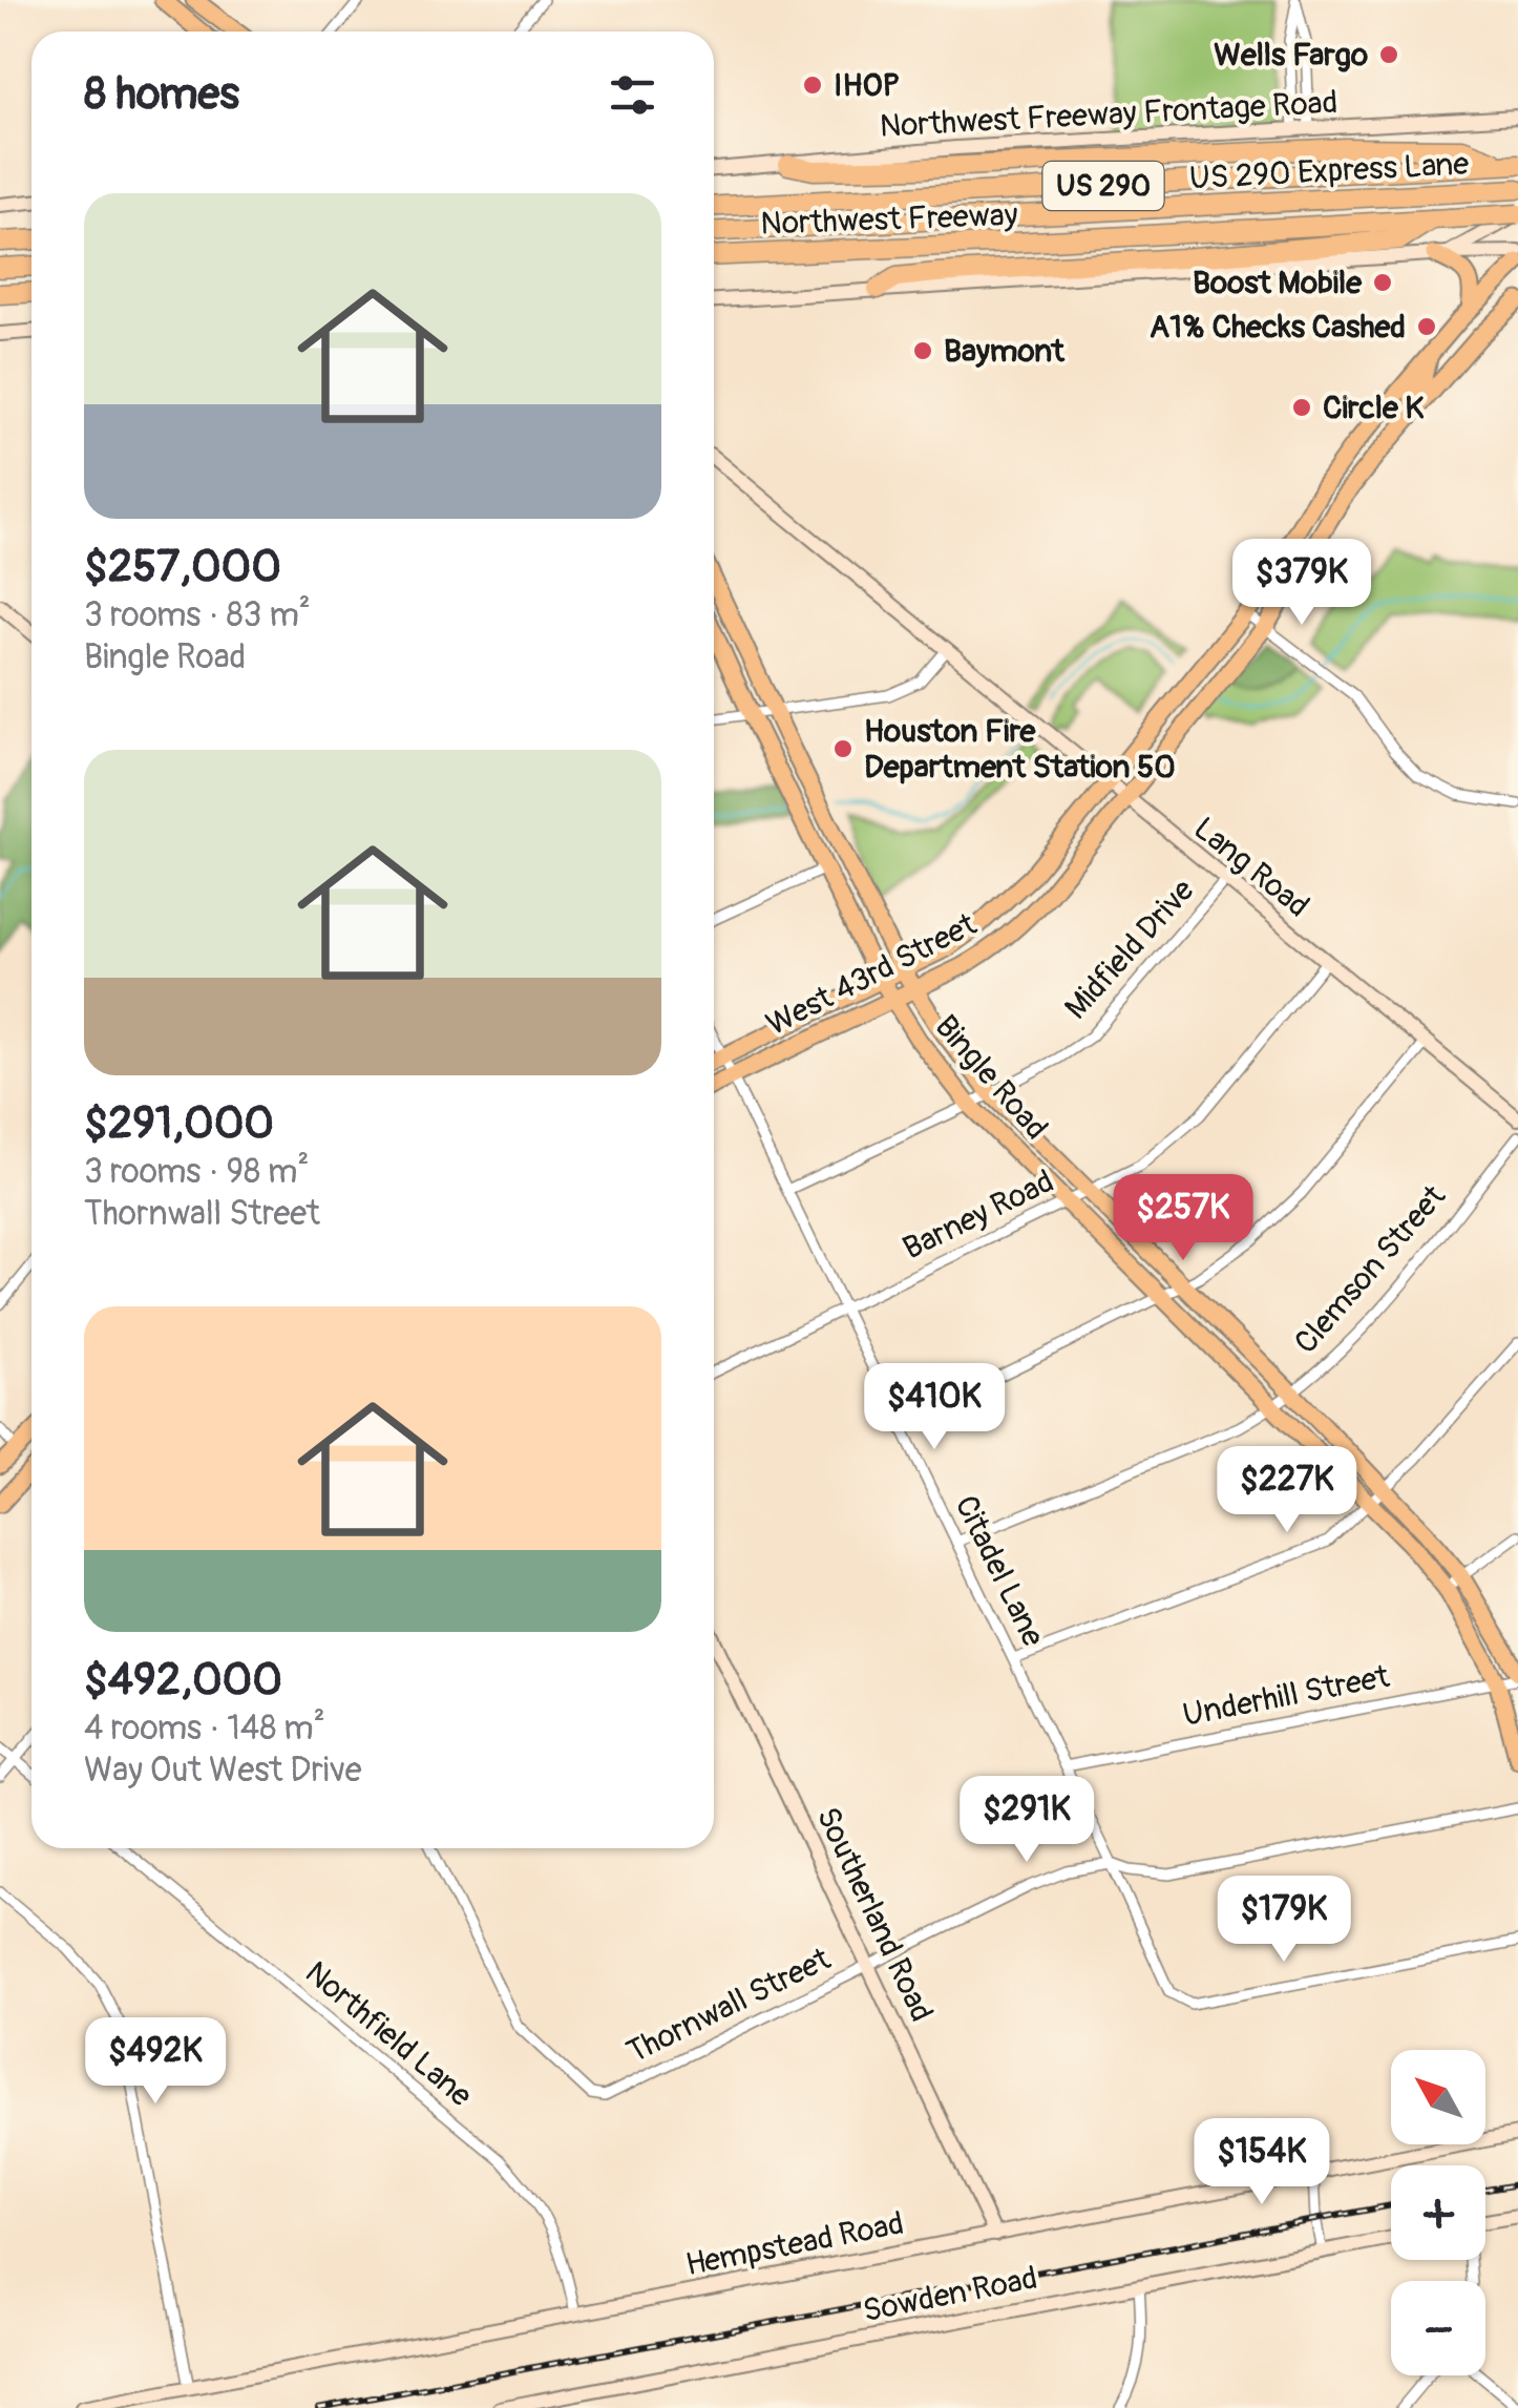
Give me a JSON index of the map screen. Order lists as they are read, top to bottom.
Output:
{
  "streets": {
    "highway": ["US 290 Express Lane", "US 290", "Northwest Freeway"],
    "main road": [
      "Northwest Freeway Frontage Road",
      "Lang Road",
      "West 43rd Street",
      "Bingle Road",
      "Southerland Road",
      "Hempstead Road",
      "Sowden Road"
    ],
    "street": [
      "Midfield Drive",
      "Barney Road",
      "Clemson Street",
      "Citadel Lane",
      "Underhill Street",
      "Thornwall Street",
      "Northfield Lane"
    ]
  },
  "crossings": [
    ["Lang Road", "Midfield Drive"],
    ["Lang Road", "West 43rd Street"],
    ["Lang Road", "Barney Road"],
    ["Midfield Drive", "Bingle Road"],
    ["Midfield Drive", "Citadel Lane"],
    ["West 43rd Street", "Bingle Road"],
    ["West 43rd Street", "Citadel Lane"],
    ["Bingle Road", "Barney Road"],
    ["Bingle Road", "Clemson Street"],
    ["Bingle Road", "Underhill Street"],
    ["Barney Road", "Citadel Lane"],
    ["Clemson Street", "Citadel Lane"],
    ["Citadel Lane", "Underhill Street"],
    ["Citadel Lane", "Thornwall Street"],
    ["Southerland Road", "Thornwall Street"],
    ["Southerland Road", "Hempstead Road"],
    ["Northfield Lane", "Hempstead Road"]
  ],
  "places": [
    "Wells Fargo",
    "IHOP",
    "Boost Mobile",
    "A1% Checks Cashed",
    "Baymont",
    "Circle K",
    "Houston Fire Department Station 50"
  ],
  "north": "top left",
  "page": {
    "heading": "8 homes",
    "list": [
      {
        "name": "$257,000",
        "note": "3 rooms · 83 m² · Bingle Road"
      },
      {
        "name": "$291,000",
        "note": "3 rooms · 98 m² · Thornwall Street"
      },
      {
        "name": "$492,000",
        "note": "4 rooms · 148 m² · Way Out West Drive"
      }
    ],
    "price": [
      "$379K",
      "$257K",
      "$410K",
      "$227K",
      "$291K",
      "$179K",
      "$492K",
      "$154K"
    ],
    "map_buttons": ["+", "−"]
  }
}
